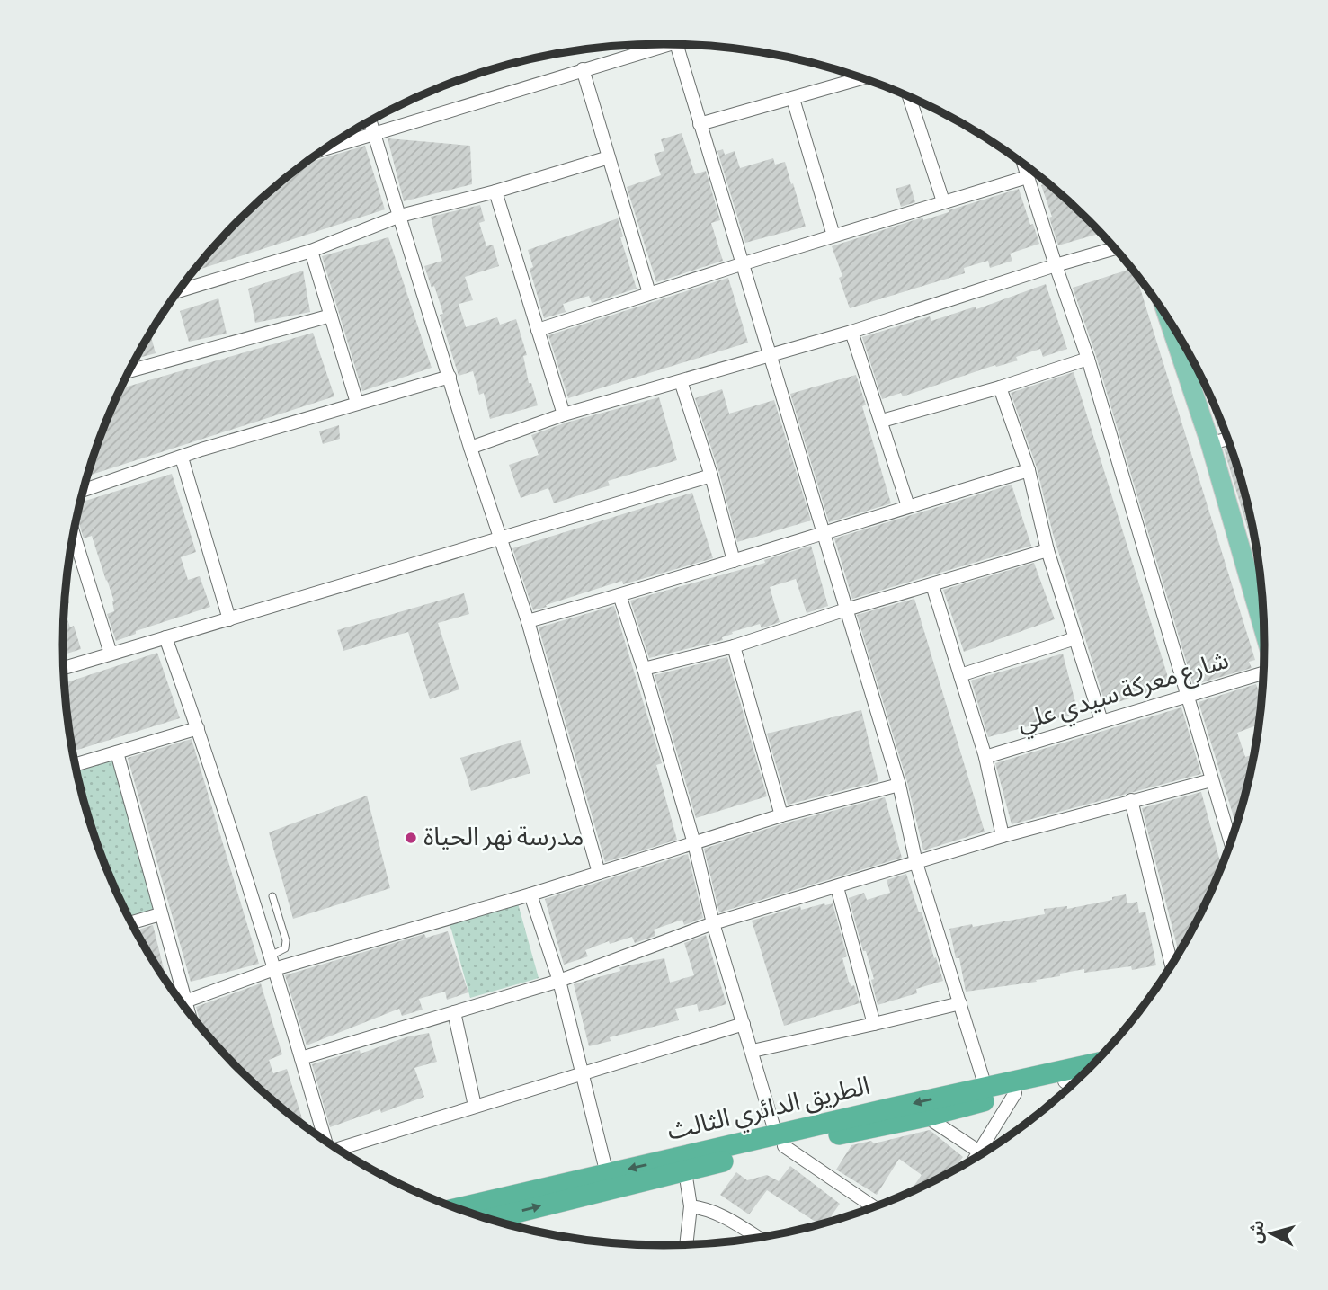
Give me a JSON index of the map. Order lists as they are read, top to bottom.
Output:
{
  "streets": {
    "highway": ["الطريق الدائري الثالث"],
    "street": ["شارع معركة سيدي علي"]
  },
  "places": ["مدرسة نهر الحياة"],
  "north": "left"
}
